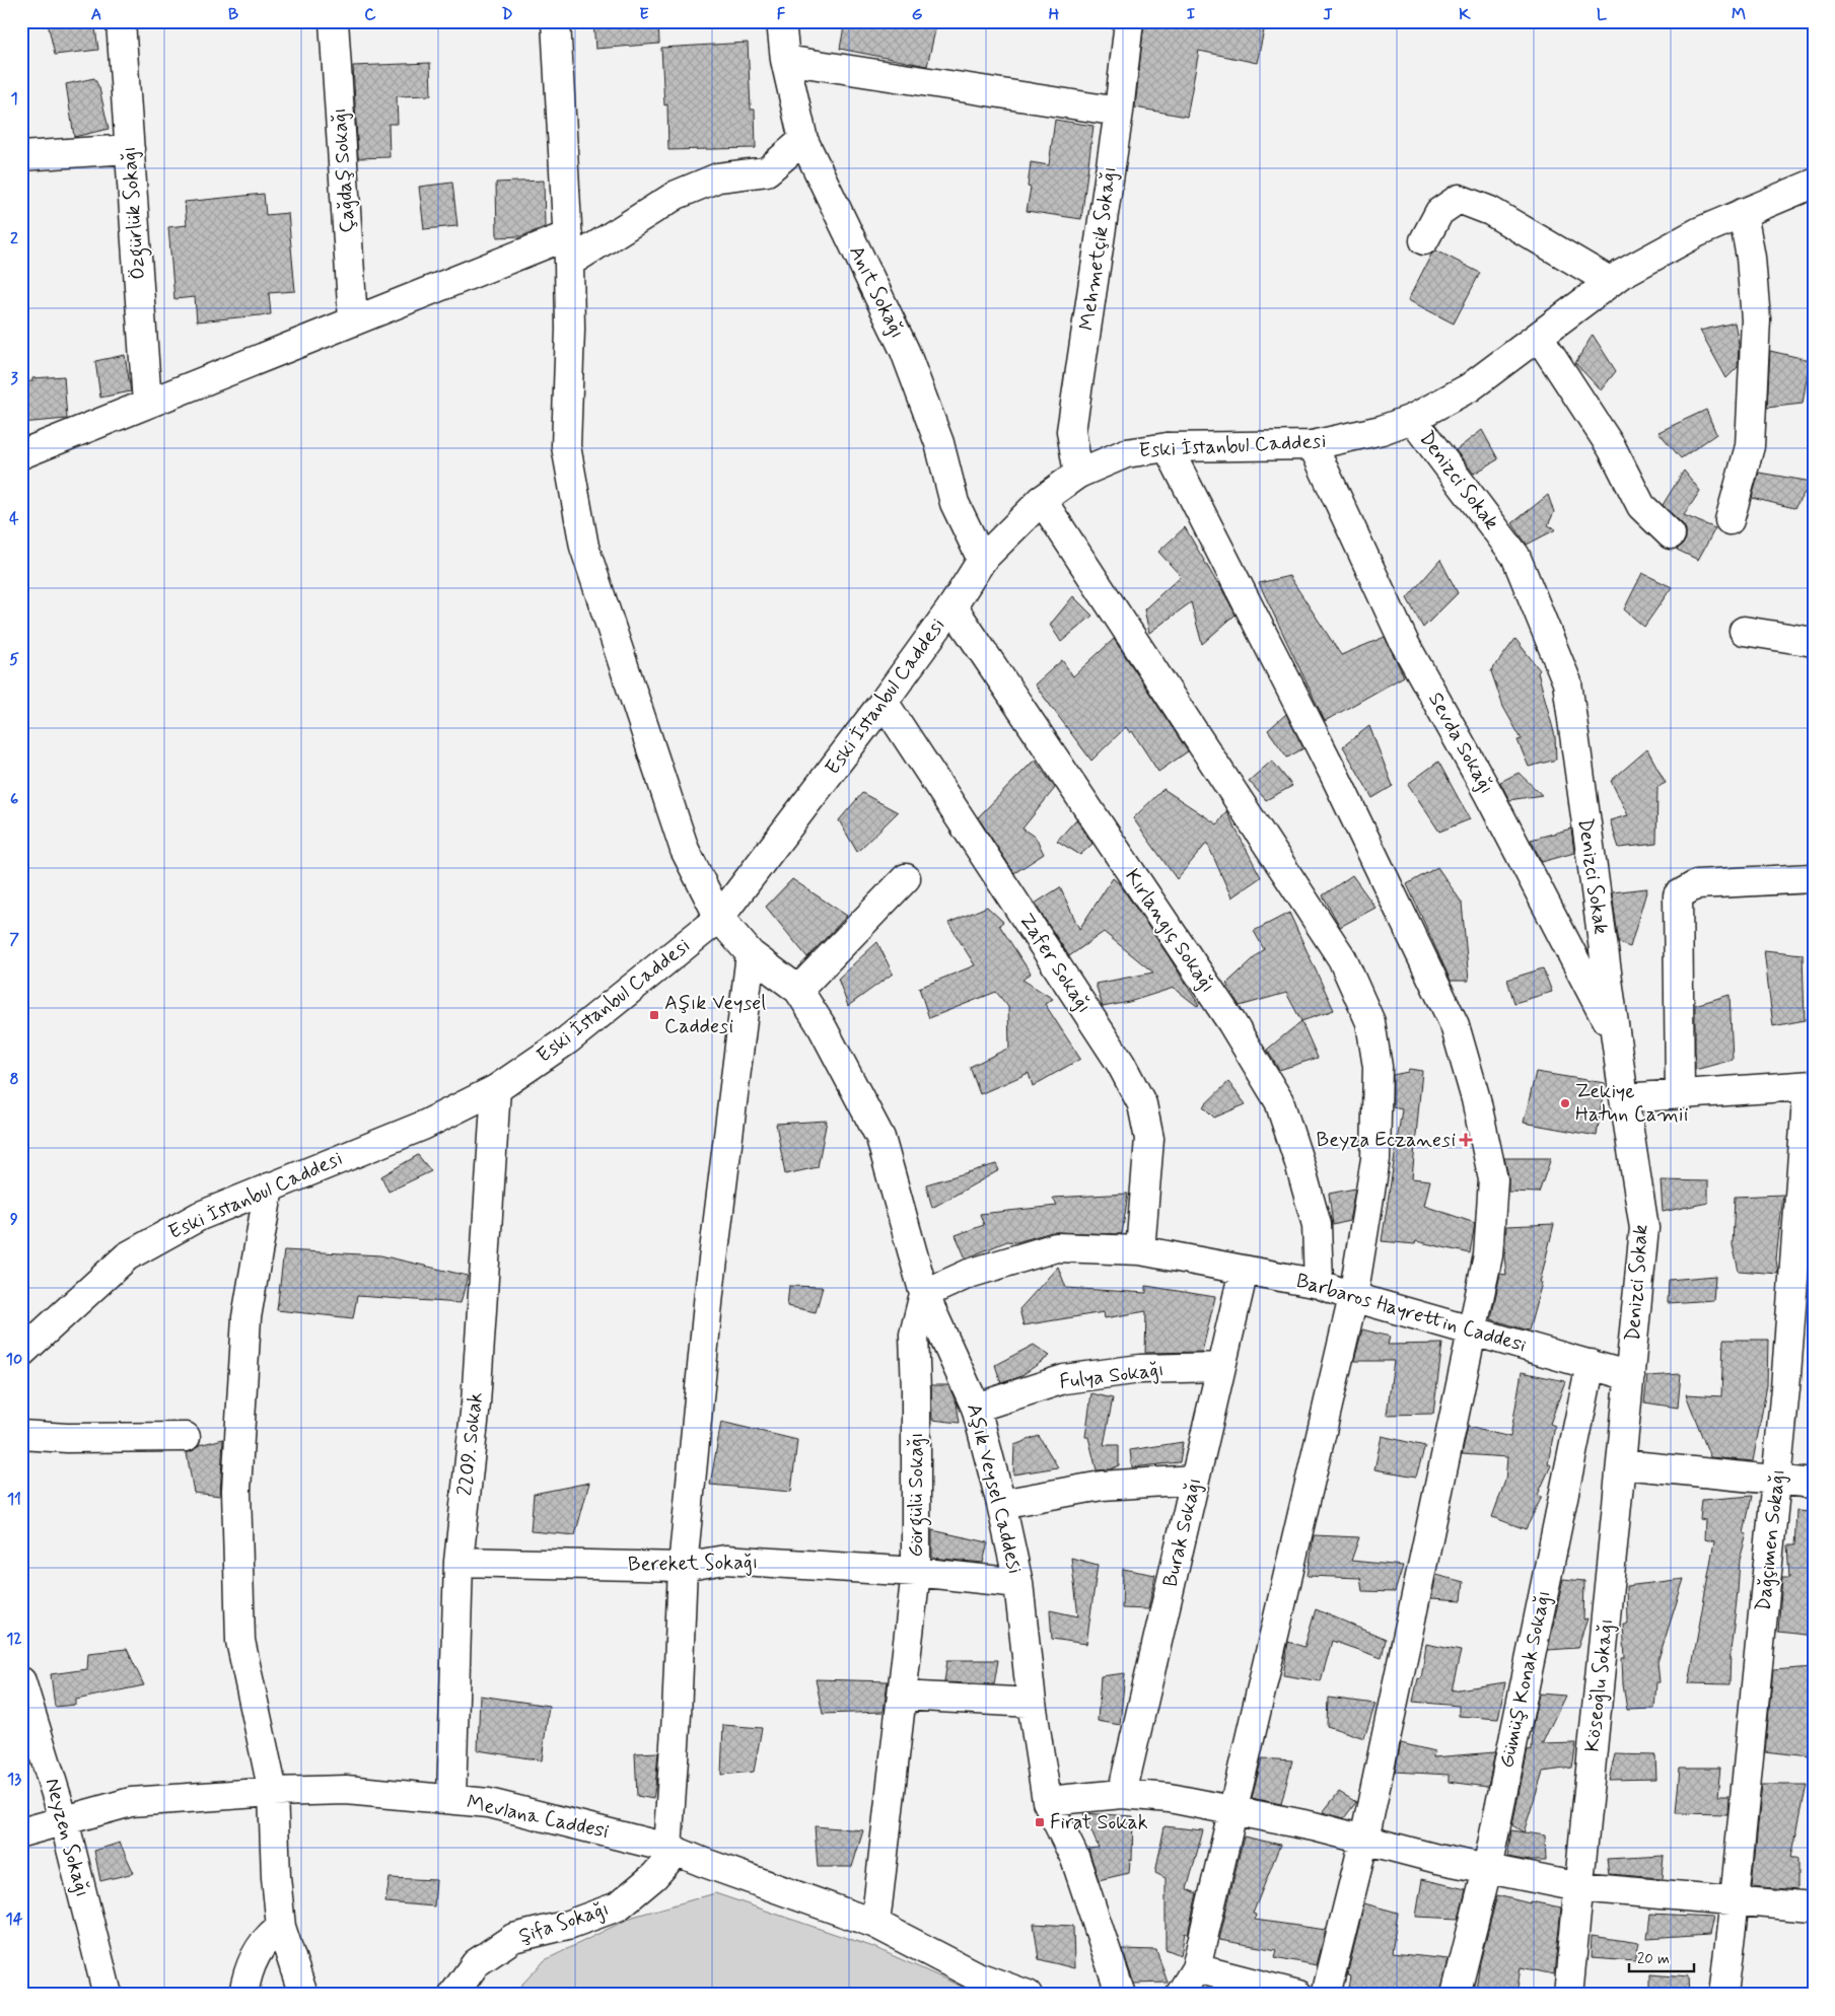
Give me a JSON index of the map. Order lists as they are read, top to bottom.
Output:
{
  "streets": {
    "street": [
      "Çağdaş Sokağı",
      "Özgürlük Sokağı",
      "Mehmetçik Sokağı",
      "Anıt Sokağı",
      "Eski İstanbul Caddesi",
      "Denizci Sokak",
      "Sevda Sokağı",
      "Kırlangıç Sokağı",
      "Zafer Sokağı",
      "Barbaros Hayrettin Caddesi",
      "Fulya Sokağı",
      "2209. Sokak",
      "Aşık Veysel Caddesi",
      "Görgülü Sokağı",
      "Burak Sokağı",
      "Dağçimen Sokağı",
      "Bereket Sokağı",
      "Gümüş Konak Sokağı",
      "Köseoğlu Sokağı",
      "Mevlana Caddesi",
      "Neyzen Sokağı",
      "Şifa Sokağı"
    ]
  },
  "crossings": [
    ["Mehmetçik Sokağı", "Eski İstanbul Caddesi"],
    ["Anıt Sokağı", "Eski İstanbul Caddesi"],
    ["Eski İstanbul Caddesi", "Denizci Sokak"],
    ["Eski İstanbul Caddesi", "Sevda Sokağı"],
    ["Eski İstanbul Caddesi", "Kırlangıç Sokağı"],
    ["Eski İstanbul Caddesi", "Zafer Sokağı"],
    ["Eski İstanbul Caddesi", "2209. Sokak"],
    ["Eski İstanbul Caddesi", "Aşık Veysel Caddesi"],
    ["Denizci Sokak", "Sevda Sokağı"],
    ["Denizci Sokak", "Barbaros Hayrettin Caddesi"],
    ["Denizci Sokak", "Köseoğlu Sokağı"],
    ["Kırlangıç Sokağı", "Barbaros Hayrettin Caddesi"],
    ["Zafer Sokağı", "Barbaros Hayrettin Caddesi"],
    ["Barbaros Hayrettin Caddesi", "Aşık Veysel Caddesi"],
    ["Barbaros Hayrettin Caddesi", "Görgülü Sokağı"],
    ["Barbaros Hayrettin Caddesi", "Burak Sokağı"],
    ["Barbaros Hayrettin Caddesi", "Gümüş Konak Sokağı"],
    ["Barbaros Hayrettin Caddesi", "Köseoğlu Sokağı"],
    ["Fulya Sokağı", "Aşık Veysel Caddesi"],
    ["Fulya Sokağı", "Burak Sokağı"],
    ["2209. Sokak", "Bereket Sokağı"],
    ["2209. Sokak", "Mevlana Caddesi"],
    ["Aşık Veysel Caddesi", "Görgülü Sokağı"],
    ["Aşık Veysel Caddesi", "Bereket Sokağı"],
    ["Görgülü Sokağı", "Bereket Sokağı"],
    ["Görgülü Sokağı", "Mevlana Caddesi"],
    ["Mevlana Caddesi", "Neyzen Sokağı"],
    ["Mevlana Caddesi", "Şifa Sokağı"]
  ],
  "places": {
    "transit": ["Aşık Veysel Caddesi", "Firat Sokak"],
    "other": ["Zekiye Hatun Camii"],
    "health": ["Beyza Eczanesi"]
  },
  "scale_bar": "20 m",
  "grid": {
    "columns": [
      "A",
      "B",
      "C",
      "D",
      "E",
      "F",
      "G",
      "H",
      "I",
      "J",
      "K",
      "L",
      "M"
    ],
    "rows": [
      "1",
      "2",
      "3",
      "4",
      "5",
      "6",
      "7",
      "8",
      "9",
      "10",
      "11",
      "12",
      "13",
      "14"
    ]
  }
}
